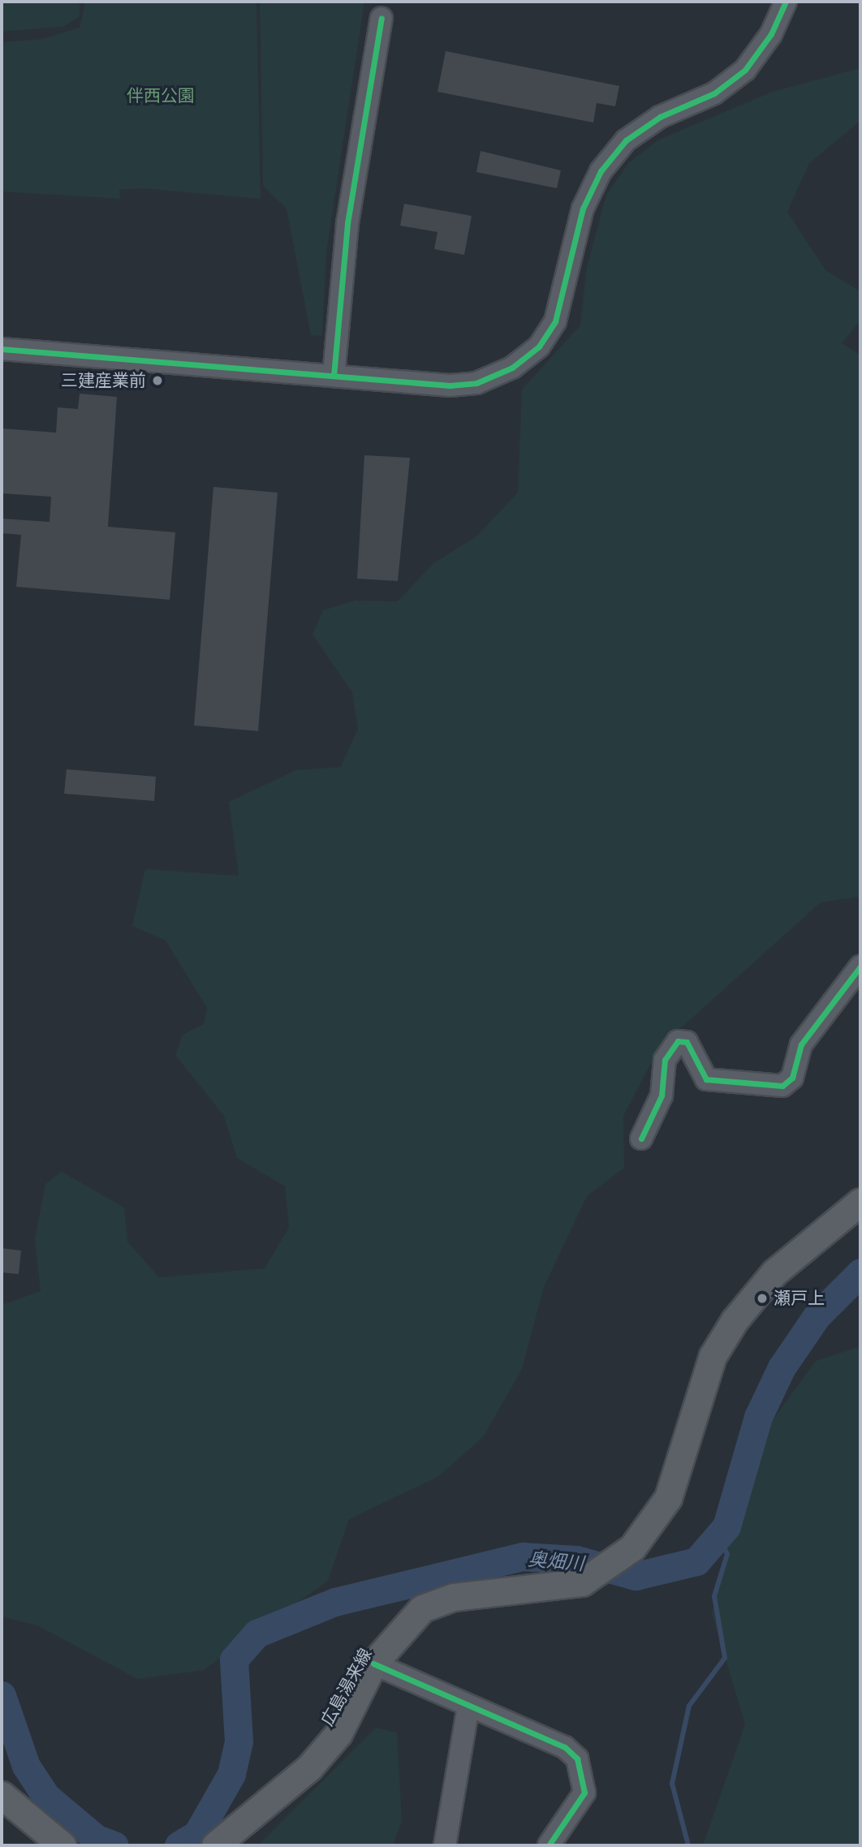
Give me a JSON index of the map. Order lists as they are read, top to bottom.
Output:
{
  "streets": {
    "main road": ["広島湯来線"]
  },
  "water": ["奥畑川"],
  "parks": ["伴西公園"],
  "places": ["三建産業前", "瀬戸上"]
}
